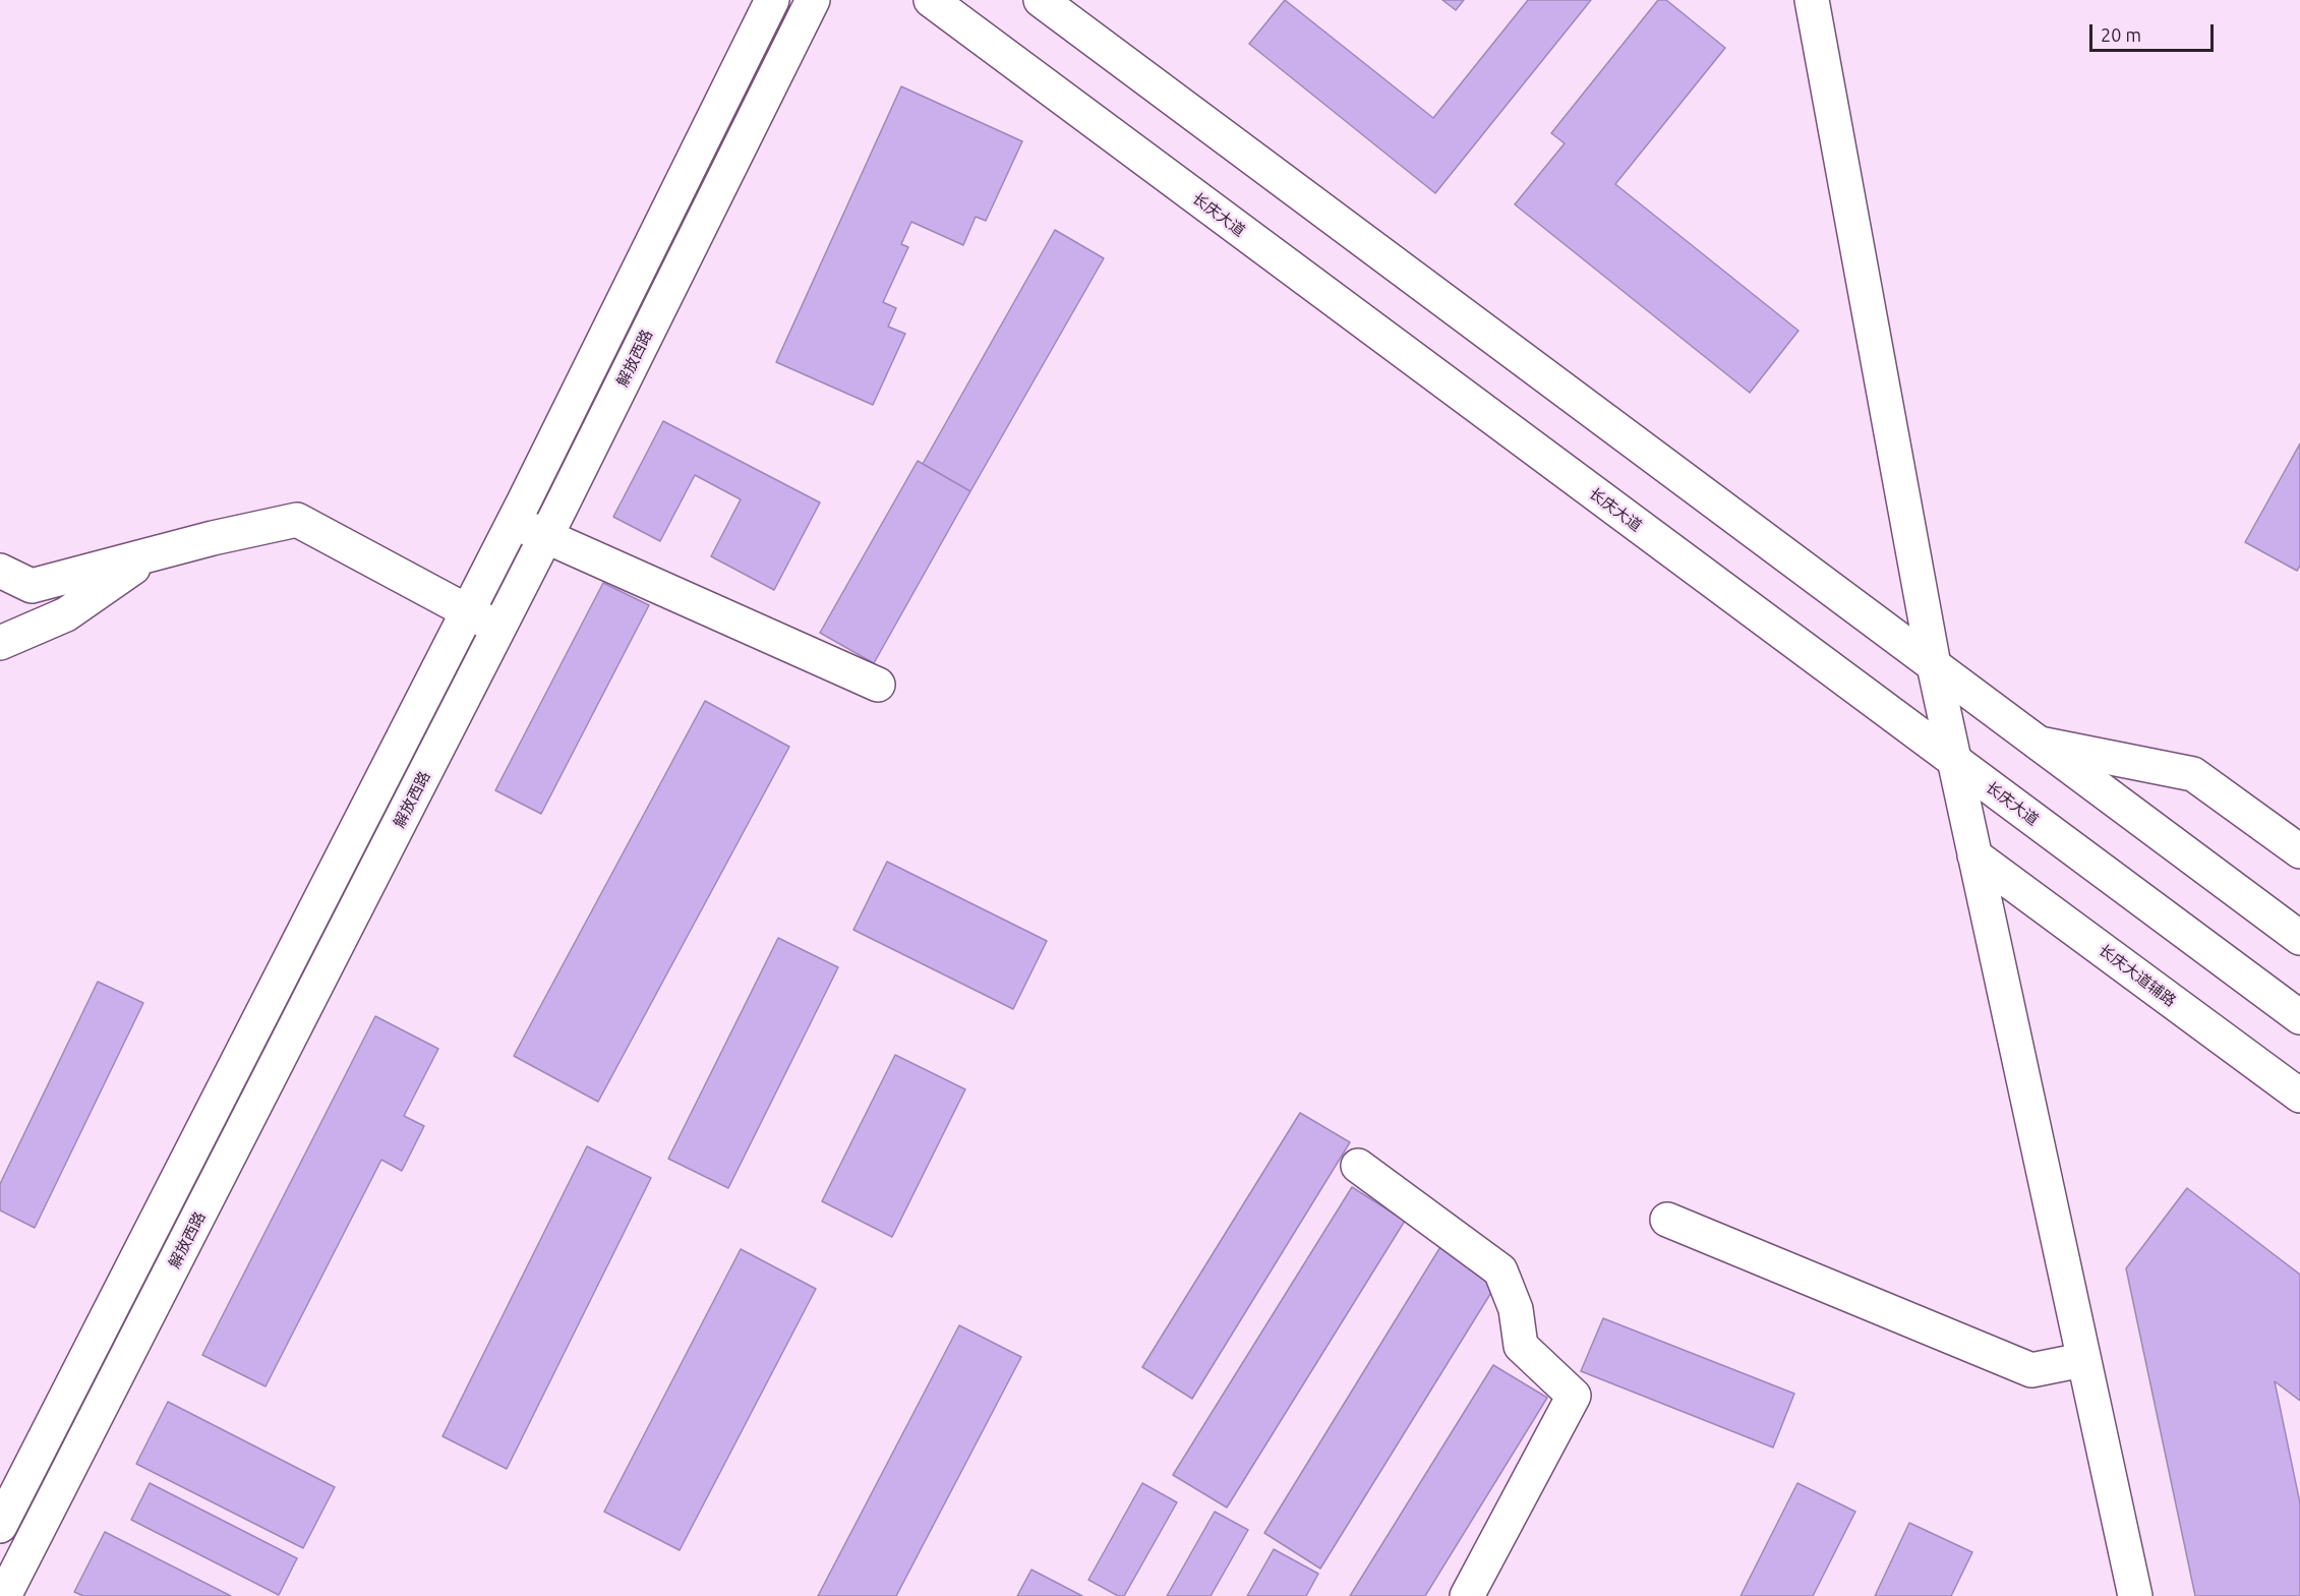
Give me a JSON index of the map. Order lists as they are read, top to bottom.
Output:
{
  "streets": {
    "street": ["长庆大道", "解放西路", "长庆大道辅路"]
  },
  "scale_bar": "20 m"
}
